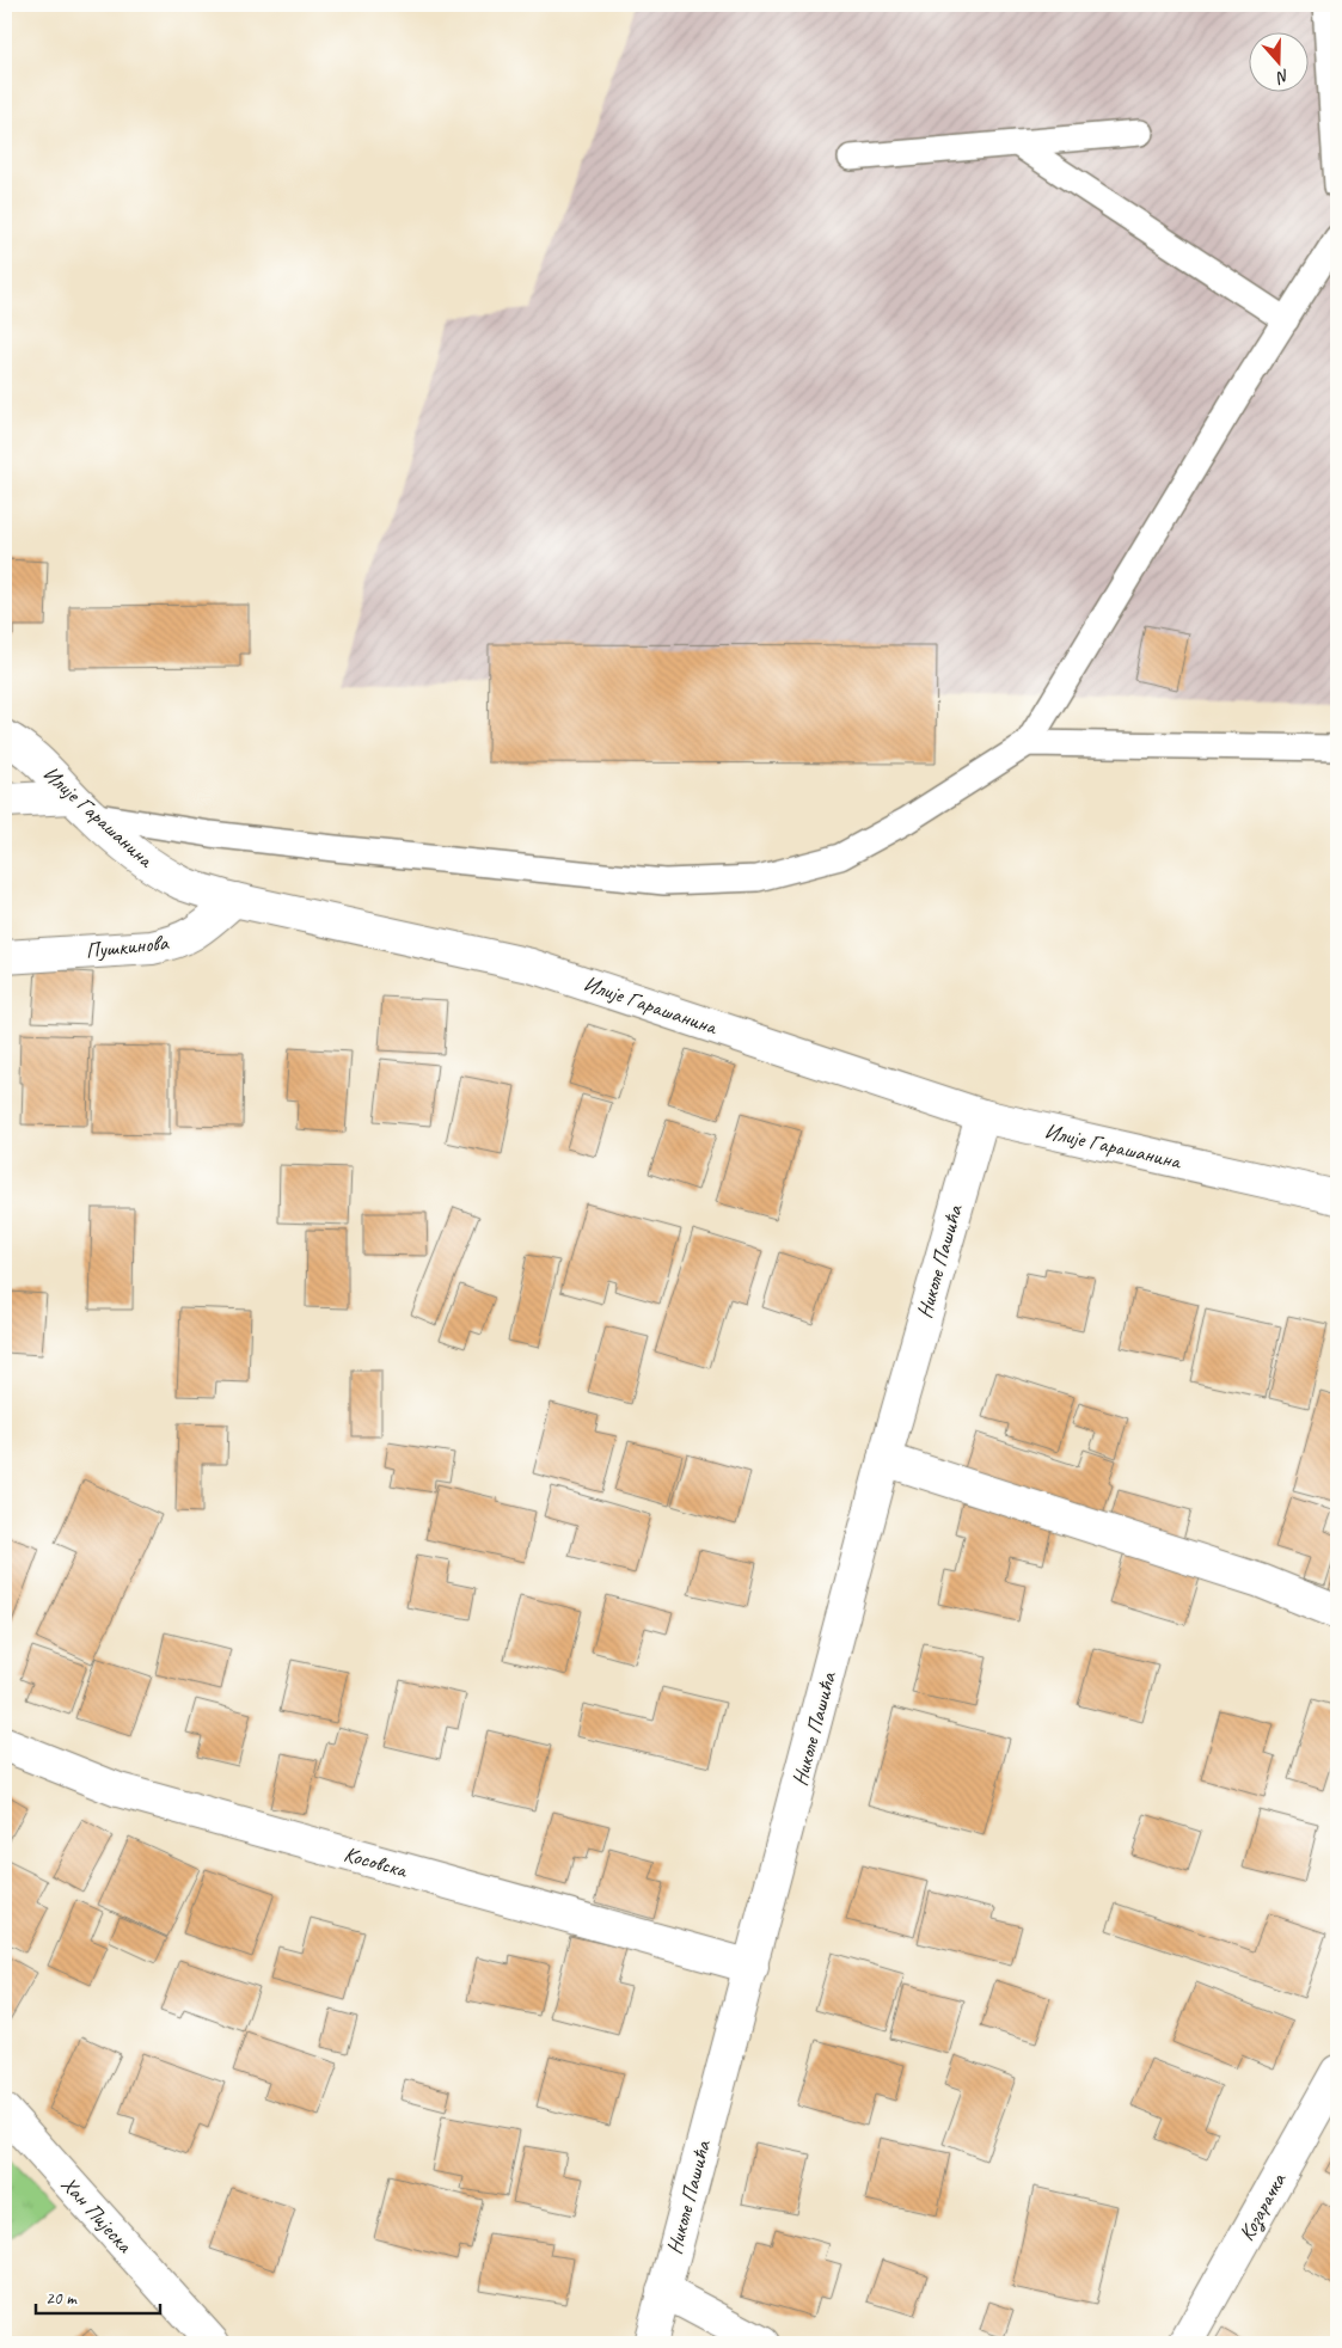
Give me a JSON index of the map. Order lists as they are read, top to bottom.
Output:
{
  "streets": {
    "street": [
      "Илије Гарашанина",
      "Пушкинова",
      "Николе Пашића",
      "Косовска",
      "Козарачка",
      "Хан Пијеска"
    ]
  },
  "crossings": [
    ["Илије Гарашанина", "Пушкинова"],
    ["Илије Гарашанина", "Николе Пашића"],
    ["Николе Пашића", "Косовска"]
  ],
  "scale_bar": "20 m",
  "north": "bottom"
}
